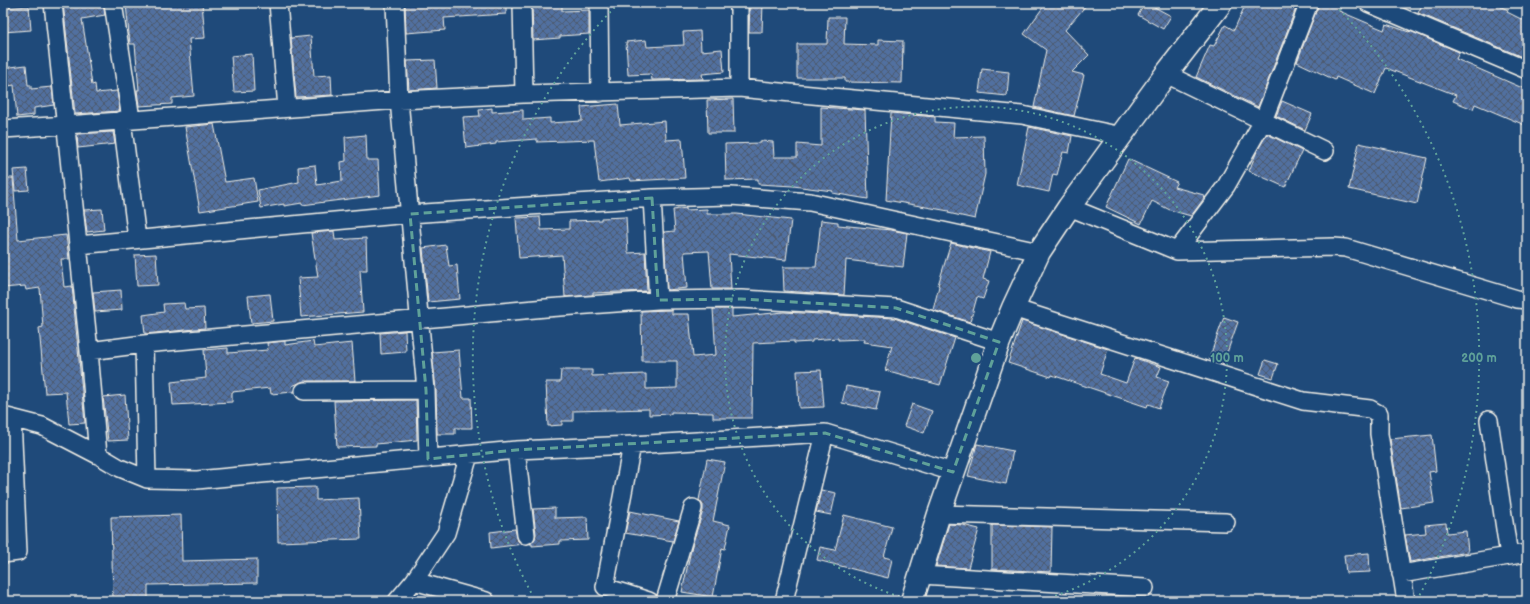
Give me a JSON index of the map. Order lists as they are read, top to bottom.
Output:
{
  "rings": ["100 m", "200 m"]
}
